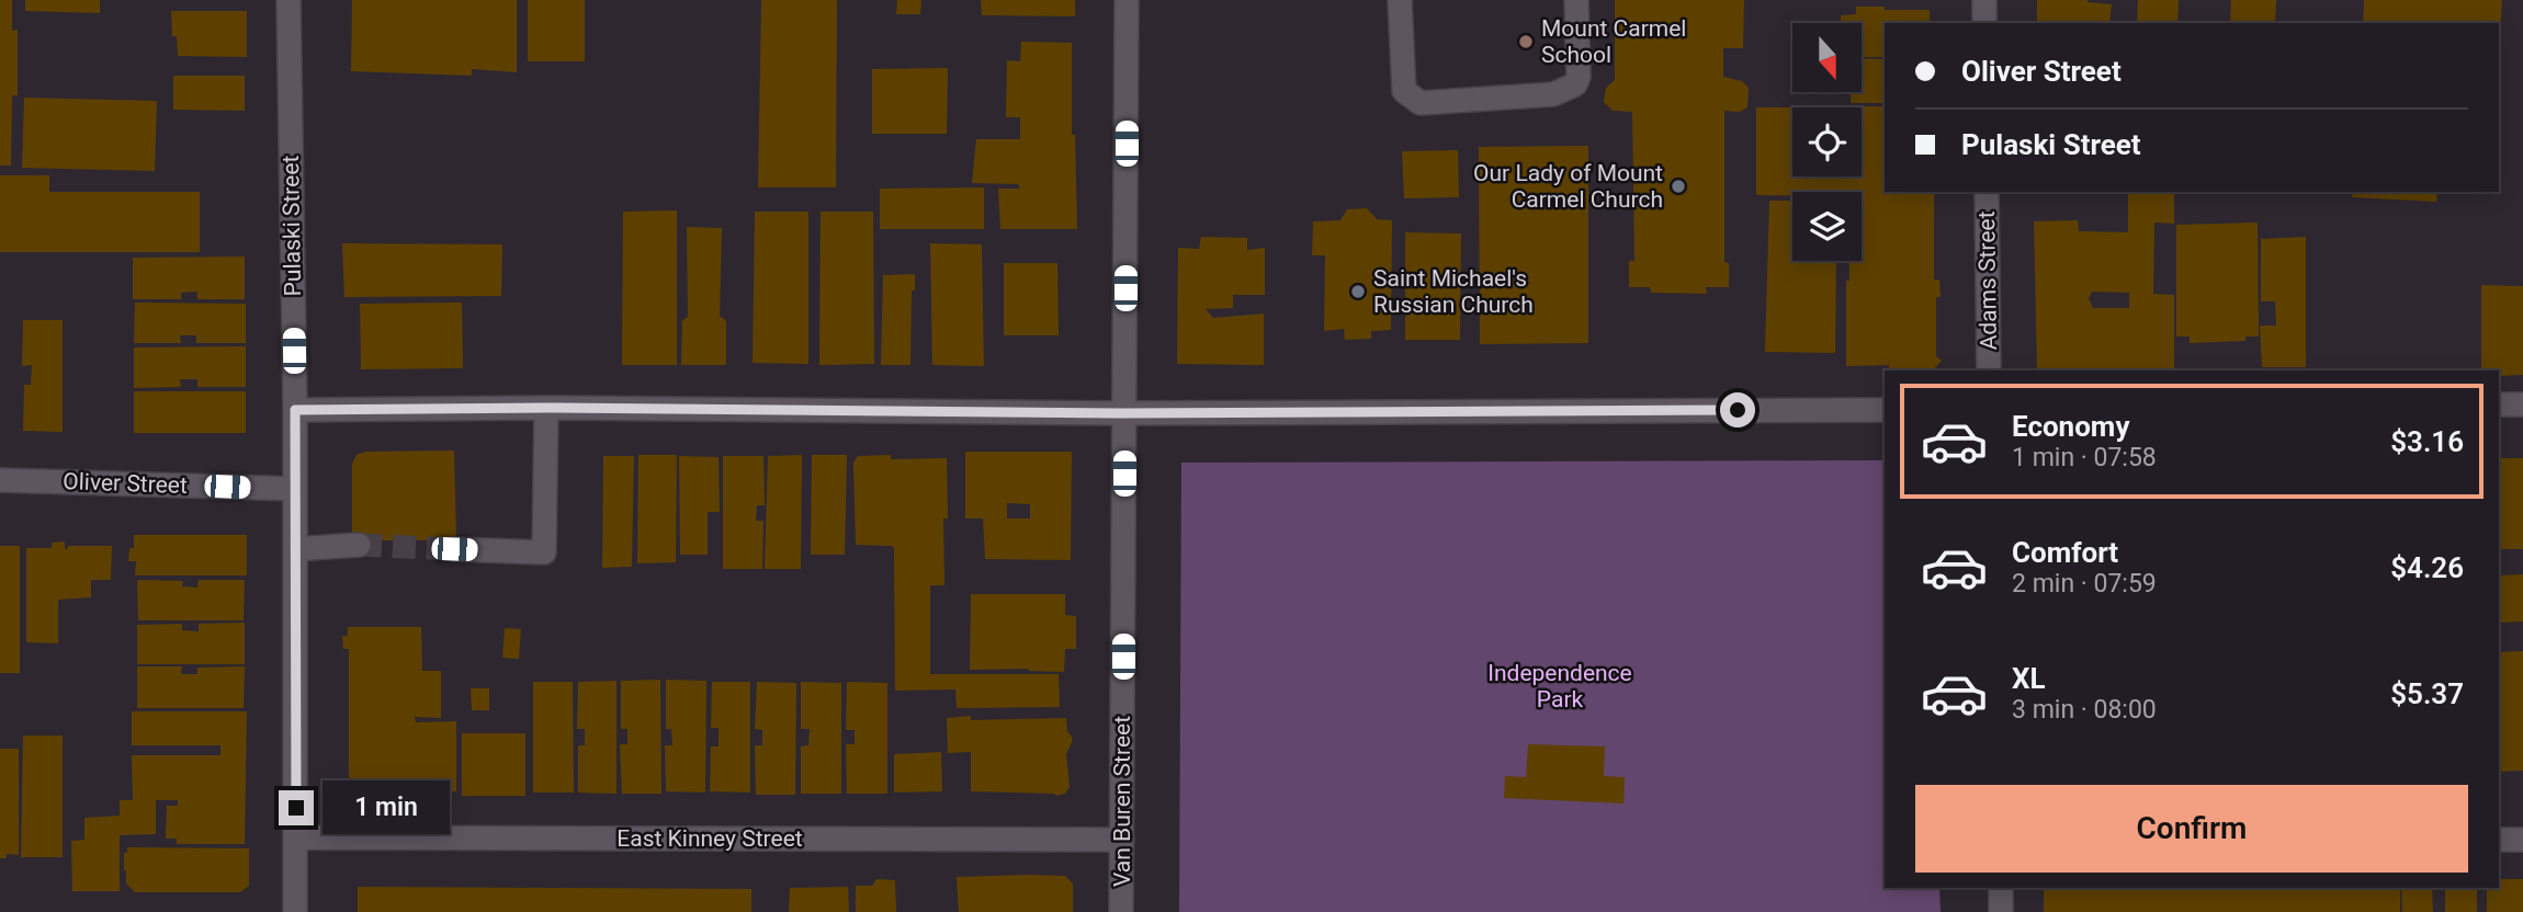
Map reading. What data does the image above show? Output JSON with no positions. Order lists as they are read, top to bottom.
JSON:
{
  "streets": {
    "street": [
      "Pulaski Street",
      "Adams Street",
      "Oliver Street",
      "Van Buren Street",
      "East Kinney Street"
    ]
  },
  "crossings": [
    ["Pulaski Street", "Oliver Street"],
    ["Pulaski Street", "East Kinney Street"],
    ["Van Buren Street", "East Kinney Street"]
  ],
  "parks": ["Independence Park"],
  "places": ["Mount Carmel School", "Our Lady of Mount Carmel Church", "Saint Michael's Russian Church"],
  "north": "bottom",
  "page": {
    "banner": ["Oliver Street", "Pulaski Street"],
    "list": [
      {
        "name": "Economy",
        "note": "1 min · 07:58",
        "value": "$3.16"
      },
      {
        "name": "Comfort",
        "note": "2 min · 07:59",
        "value": "$4.26"
      },
      {
        "name": "XL",
        "note": "3 min · 08:00",
        "value": "$5.37"
      }
    ],
    "buttons": "Confirm",
    "bubble": "1 min"
  }
}
